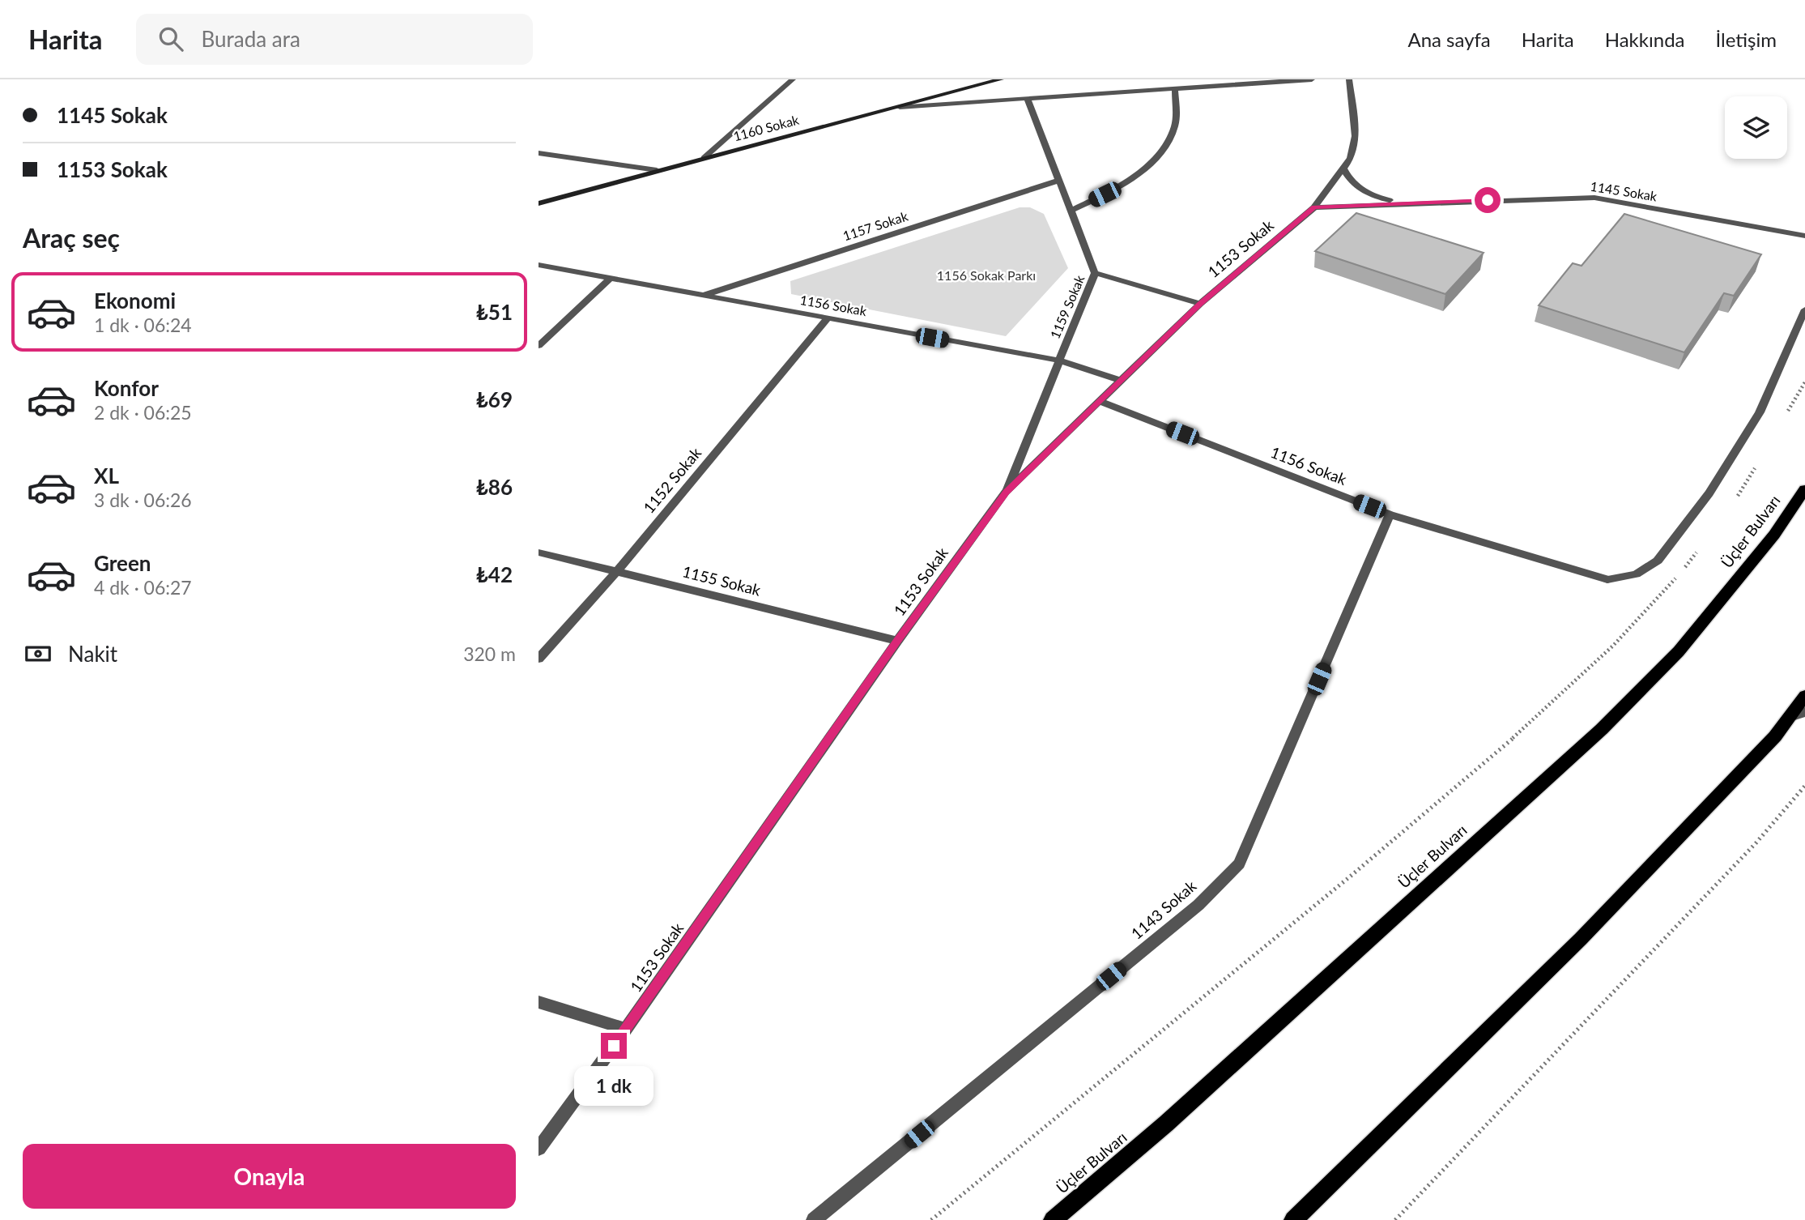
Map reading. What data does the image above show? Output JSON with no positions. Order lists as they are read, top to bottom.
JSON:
{
  "streets": {
    "main road": ["Üçler Bulvarı"],
    "street": [
      "1160 Sokak",
      "1145 Sokak",
      "1157 Sokak",
      "1153 Sokak",
      "1156 Sokak",
      "1159 Sokak",
      "1152 Sokak",
      "1155 Sokak",
      "1143 Sokak"
    ]
  },
  "crossings": [
    ["1145 Sokak", "1153 Sokak"],
    ["1157 Sokak", "1156 Sokak"],
    ["1157 Sokak", "1159 Sokak"],
    ["1153 Sokak", "1156 Sokak"],
    ["1153 Sokak", "1159 Sokak"],
    ["1153 Sokak", "1155 Sokak"],
    ["1156 Sokak", "1159 Sokak"],
    ["1156 Sokak", "1152 Sokak"],
    ["1156 Sokak", "1143 Sokak"],
    ["1152 Sokak", "1155 Sokak"]
  ],
  "parks": ["1156 Sokak Parkı"],
  "page": {
    "header": "Harita",
    "search": "Burada ara",
    "nav": [
      "Ana sayfa",
      "Harita",
      "Hakkında",
      "İletişim"
    ],
    "banner": ["1145 Sokak", "1153 Sokak"],
    "heading": "Araç seç",
    "list": [
      {
        "name": "Ekonomi",
        "note": "1 dk · 06:24",
        "value": "₺51"
      },
      {
        "name": "Konfor",
        "note": "2 dk · 06:25",
        "value": "₺69"
      },
      {
        "name": "XL",
        "note": "3 dk · 06:26",
        "value": "₺86"
      },
      {
        "name": "Green",
        "note": "4 dk · 06:27",
        "value": "₺42"
      }
    ],
    "pay": ["Nakit", "320 m"],
    "bubble": "1 dk",
    "buttons": "Onayla"
  }
}
